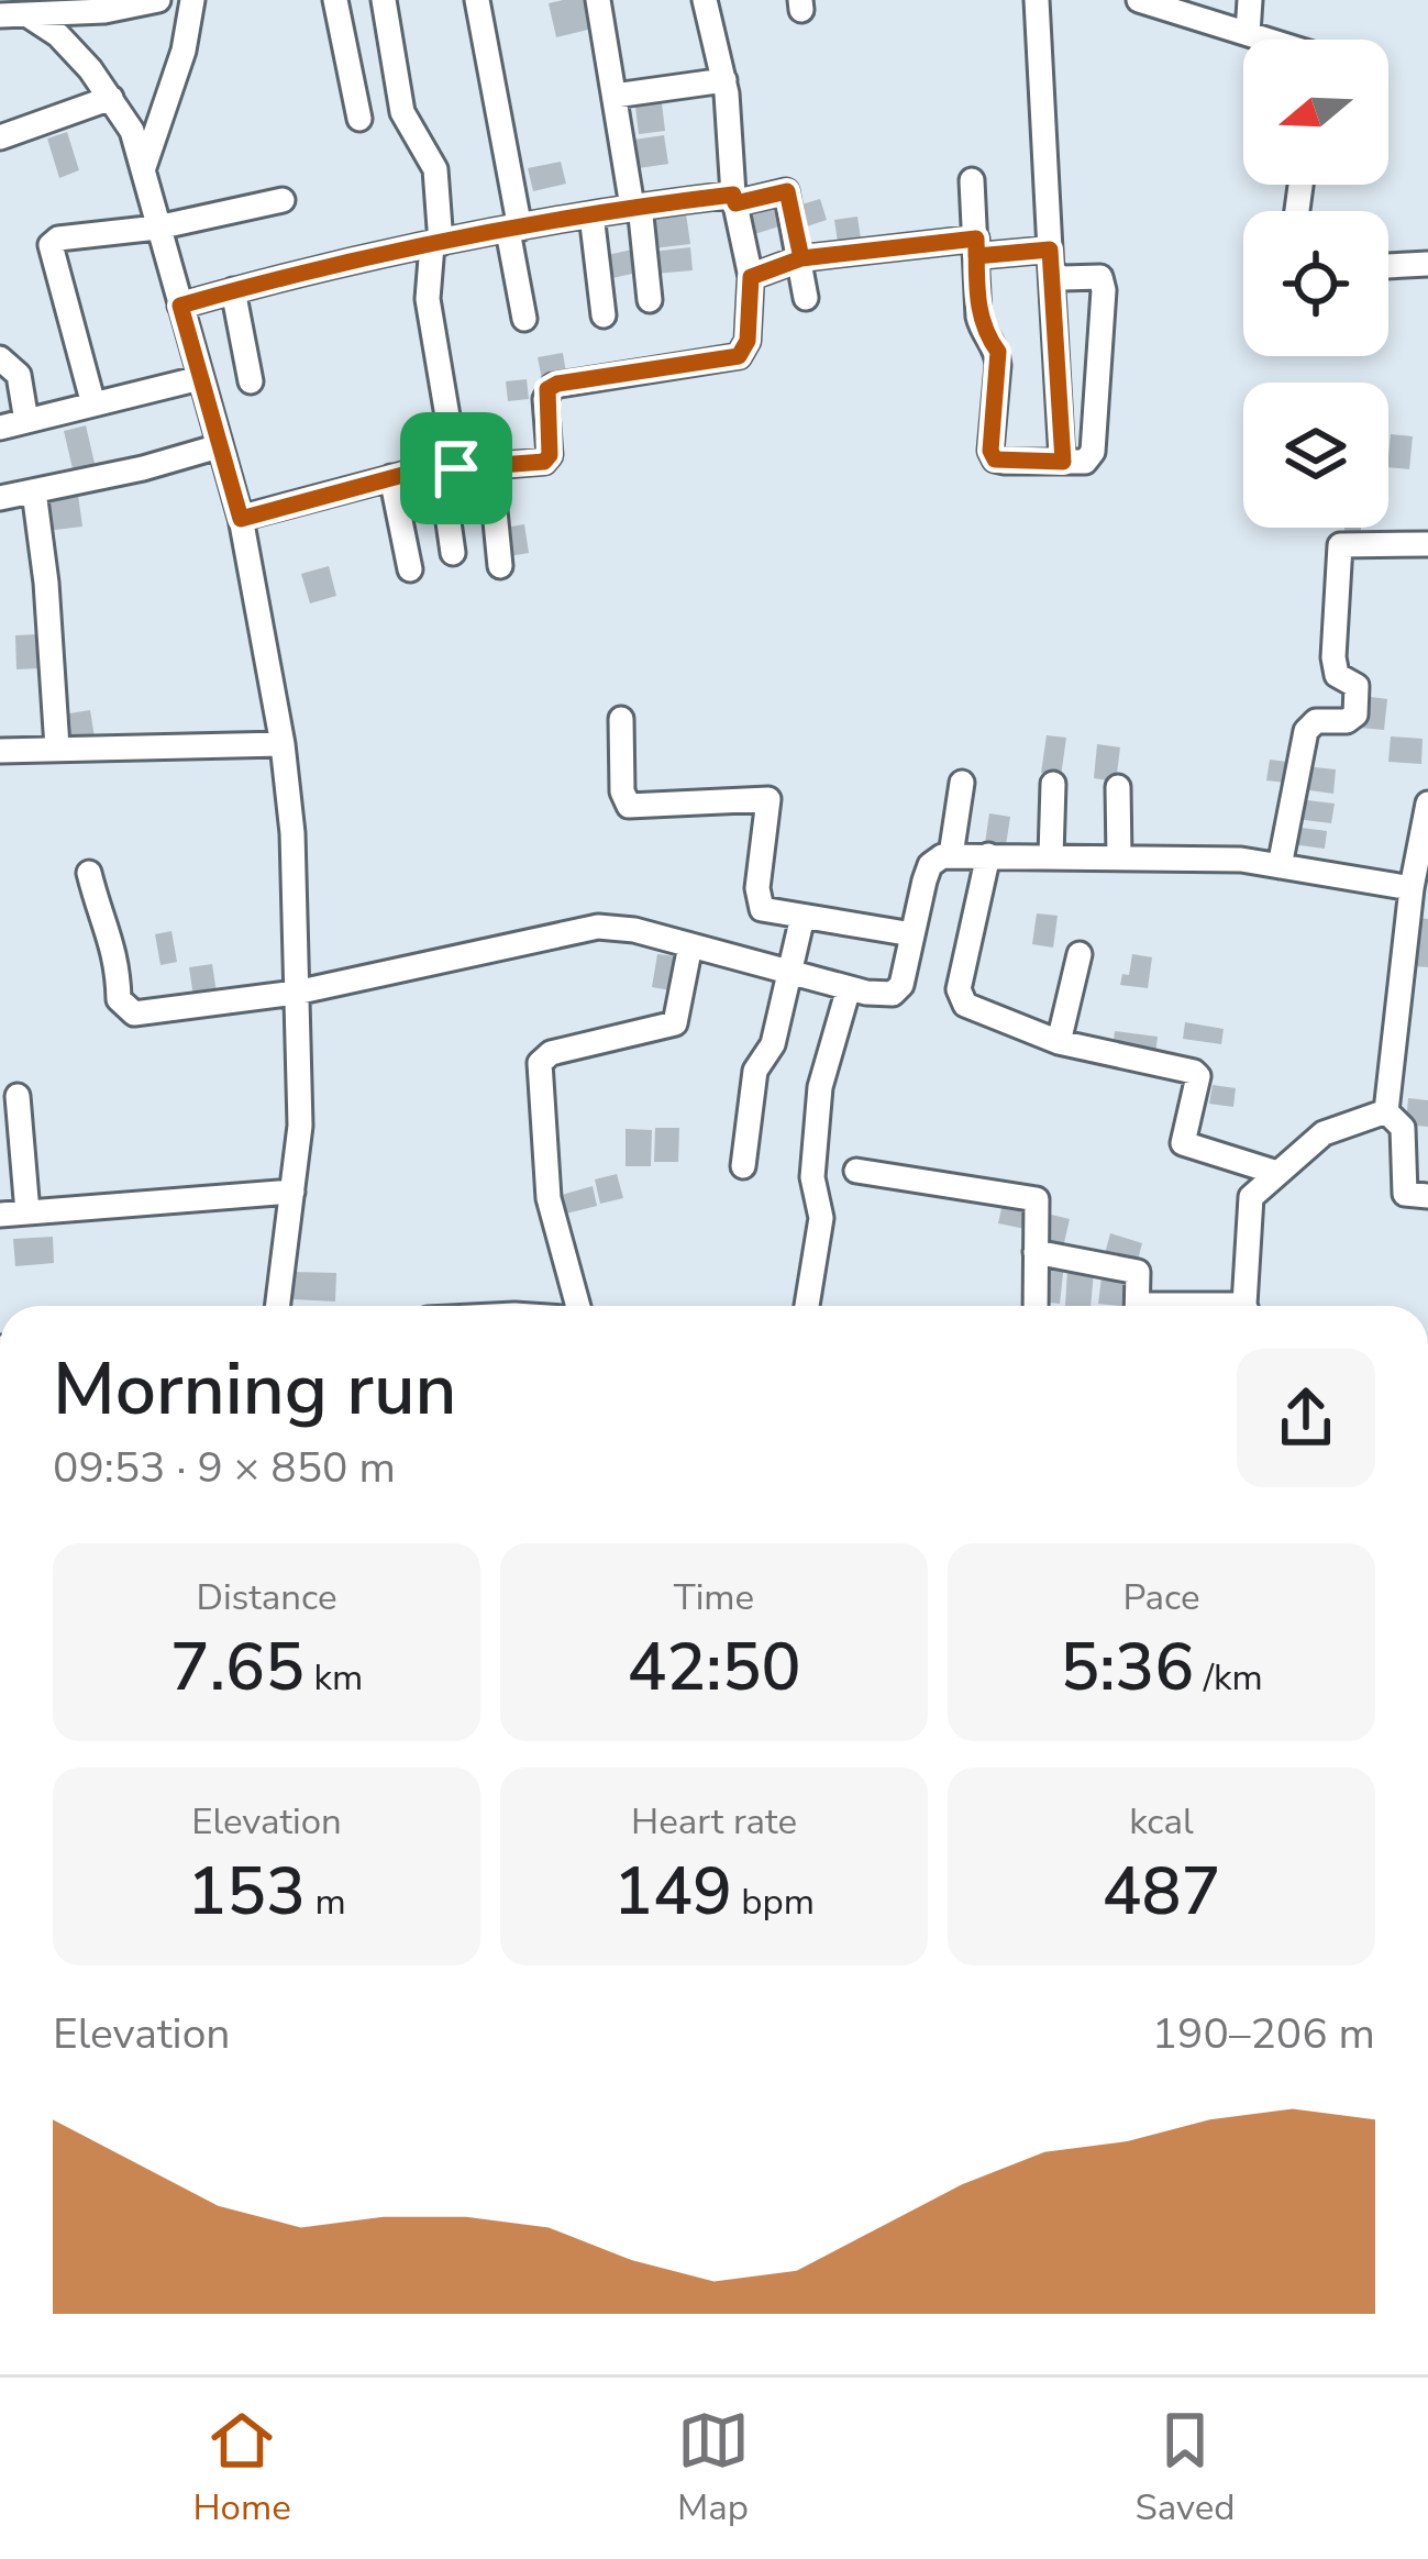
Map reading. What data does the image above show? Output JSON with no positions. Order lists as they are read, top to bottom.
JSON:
{
  "north": "left",
  "page": {
    "heading": ["Morning run", "09:53 · 9 × 850 m"],
    "stats": [
      ["Distance", "7.65 km"],
      ["Time", "42:50"],
      ["Pace", "5:36 /km"],
      ["Elevation", "153 m"],
      ["Heart rate", "149 bpm"],
      ["kcal", "487"]
    ],
    "chart": ["Elevation", "190–206 m"],
    "tabs": ["Home", "Map", "Saved"]
  }
}
